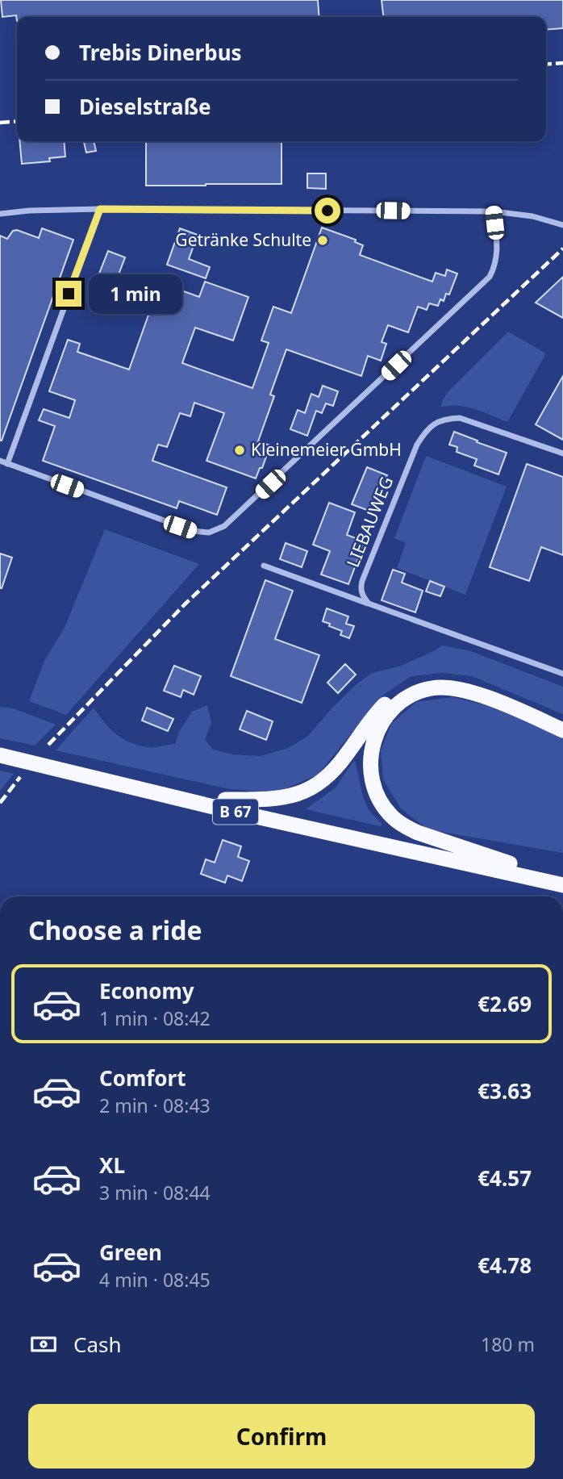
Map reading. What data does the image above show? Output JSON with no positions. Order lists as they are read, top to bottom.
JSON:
{
  "streets": {
    "highway": ["B 67"],
    "street": ["LIEBAUWEG"]
  },
  "places": ["Getränke Schulte", "Kleinemeier GmbH"],
  "page": {
    "banner": ["Trebis Dinerbus", "Dieselstraße"],
    "bubble": "1 min",
    "heading": "Choose a ride",
    "list": [
      {
        "name": "Economy",
        "note": "1 min · 08:42",
        "value": "€2.69"
      },
      {
        "name": "Comfort",
        "note": "2 min · 08:43",
        "value": "€3.63"
      },
      {
        "name": "XL",
        "note": "3 min · 08:44",
        "value": "€4.57"
      },
      {
        "name": "Green",
        "note": "4 min · 08:45",
        "value": "€4.78"
      }
    ],
    "pay": ["Cash", "180 m"],
    "buttons": "Confirm"
  }
}
